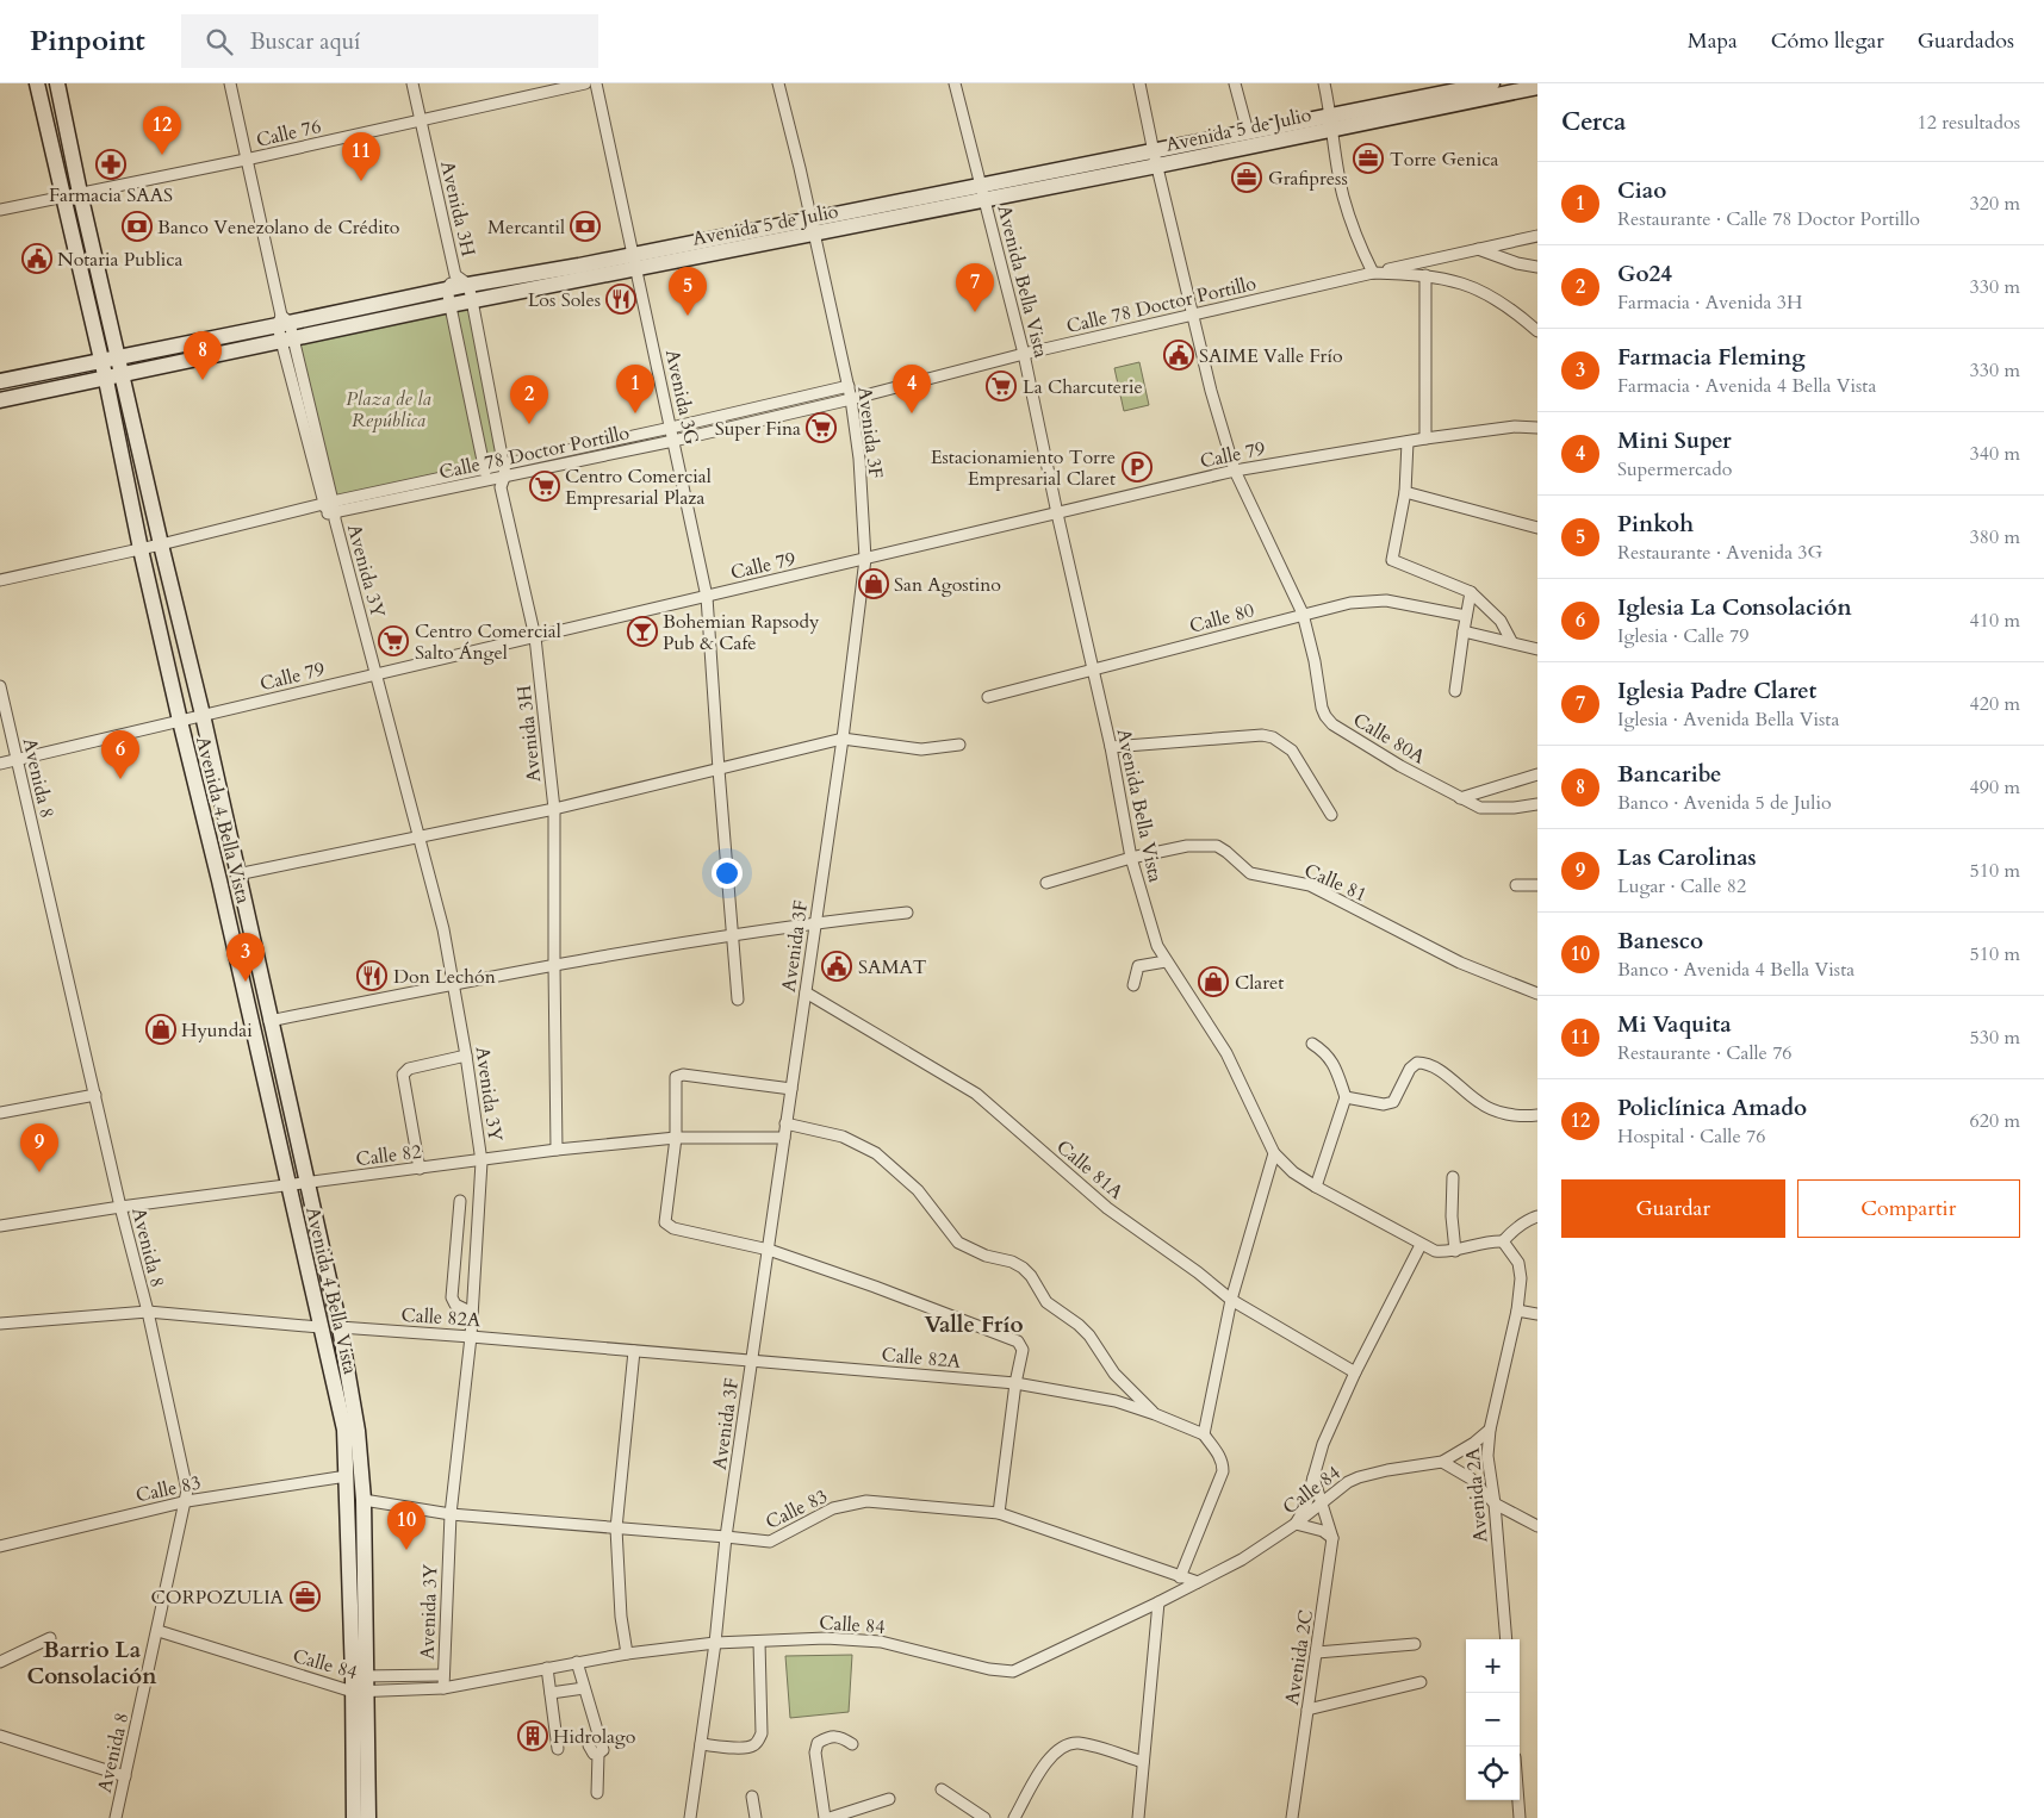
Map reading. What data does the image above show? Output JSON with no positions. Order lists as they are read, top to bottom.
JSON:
{
  "streets": {
    "street": [
      "Avenida 5 de Julio",
      "Calle 76",
      "Avenida 3H",
      "Avenida Bella Vista",
      "Calle 78 Doctor Portillo",
      "Avenida 3G",
      "Avenida 3F",
      "Calle 79",
      "Avenida 3Y",
      "Calle 80",
      "Calle 80A",
      "Avenida 8",
      "Avenida 4 Bella Vista",
      "Calle 81",
      "Calle 82",
      "Calle 81A",
      "Calle 82A",
      "Calle 83",
      "Calle 84",
      "Avenida 2A",
      "Avenida 2C"
    ]
  },
  "crossings": [
    ["Avenida 5 de Julio", "Avenida 3H"],
    ["Avenida 5 de Julio", "Avenida Bella Vista"],
    ["Avenida 5 de Julio", "Avenida 3G"],
    ["Avenida 5 de Julio", "Avenida 3F"],
    ["Avenida 5 de Julio", "Avenida 3Y"],
    ["Avenida 5 de Julio", "Calle 80A"],
    ["Avenida 5 de Julio", "Avenida 4 Bella Vista"],
    ["Calle 76", "Avenida 3H"],
    ["Calle 76", "Avenida 3Y"],
    ["Calle 76", "Avenida 4 Bella Vista"],
    ["Avenida 3H", "Calle 78 Doctor Portillo"],
    ["Avenida 3H", "Calle 79"],
    ["Avenida 3H", "Calle 82"],
    ["Avenida Bella Vista", "Calle 78 Doctor Portillo"],
    ["Avenida Bella Vista", "Calle 79"],
    ["Avenida Bella Vista", "Calle 80"],
    ["Avenida Bella Vista", "Calle 81"],
    ["Avenida Bella Vista", "Avenida 2A"],
    ["Calle 78 Doctor Portillo", "Avenida 3G"],
    ["Calle 78 Doctor Portillo", "Avenida 3F"],
    ["Calle 78 Doctor Portillo", "Avenida 3Y"],
    ["Calle 78 Doctor Portillo", "Calle 80A"],
    ["Calle 78 Doctor Portillo", "Avenida 4 Bella Vista"],
    ["Avenida 3G", "Calle 79"],
    ["Avenida 3F", "Calle 79"],
    ["Avenida 3F", "Calle 82"],
    ["Avenida 3F", "Calle 81A"],
    ["Avenida 3F", "Calle 82A"],
    ["Avenida 3F", "Calle 83"],
    ["Avenida 3F", "Calle 84"],
    ["Calle 79", "Avenida 3Y"],
    ["Calle 79", "Calle 80A"],
    ["Calle 79", "Avenida 8"],
    ["Calle 79", "Avenida 4 Bella Vista"],
    ["Avenida 3Y", "Calle 82"],
    ["Avenida 3Y", "Calle 82A"],
    ["Avenida 3Y", "Calle 83"],
    ["Avenida 3Y", "Calle 84"],
    ["Calle 80", "Calle 80A"],
    ["Avenida 8", "Calle 82"],
    ["Avenida 8", "Calle 83"],
    ["Avenida 8", "Calle 84"],
    ["Avenida 4 Bella Vista", "Calle 82"],
    ["Avenida 4 Bella Vista", "Calle 82A"],
    ["Avenida 4 Bella Vista", "Calle 83"],
    ["Avenida 4 Bella Vista", "Calle 84"],
    ["Calle 83", "Calle 84"],
    ["Calle 84", "Avenida 2A"],
    ["Calle 84", "Avenida 2C"]
  ],
  "districts": ["Valle Frío", "Barrio La Consolación"],
  "parks": ["Plaza de la República"],
  "places": {
    "office": ["Torre Genica", "Grafipress", "CORPOZULIA"],
    "pharmacy": ["Farmacia SAAS"],
    "bank": ["Banco Venezolano de Crédito", "Mercantil"],
    "public building": ["Notaria Publica", "SAIME Valle Frío", "SAMAT"],
    "restaurant": ["Los Soles", "Don Lechón"],
    "supermarket": [
      "La Charcuterie",
      "Super Fina",
      "Centro Comercial Empresarial Plaza",
      "Centro Comercial Salto Ángel"
    ],
    "parking": ["Estacionamiento Torre Empresarial Claret"],
    "shop": ["San Agostino", "Claret", "Hyundai"],
    "bar": ["Bohemian Rapsody Pub & Cafe"],
    "building": ["Hidrolago"]
  },
  "page": {
    "header": "Pinpoint",
    "search": "Buscar aquí",
    "nav": ["Mapa", "Cómo llegar", "Guardados"],
    "heading": ["Cerca", "12 resultados"],
    "pins": [
      "12",
      "11",
      "7",
      "5",
      "8",
      "1",
      "4",
      "2",
      "6",
      "3",
      "9",
      "10"
    ],
    "list": [
      {
        "mark": "1",
        "name": "Ciao",
        "note": "Restaurante · Calle 78 Doctor Portillo",
        "value": "320 m"
      },
      {
        "mark": "2",
        "name": "Go24",
        "note": "Farmacia · Avenida 3H",
        "value": "330 m"
      },
      {
        "mark": "3",
        "name": "Farmacia Fleming",
        "note": "Farmacia · Avenida 4 Bella Vista",
        "value": "330 m"
      },
      {
        "mark": "4",
        "name": "Mini Super",
        "note": "Supermercado",
        "value": "340 m"
      },
      {
        "mark": "5",
        "name": "Pinkoh",
        "note": "Restaurante · Avenida 3G",
        "value": "380 m"
      },
      {
        "mark": "6",
        "name": "Iglesia La Consolación",
        "note": "Iglesia · Calle 79",
        "value": "410 m"
      },
      {
        "mark": "7",
        "name": "Iglesia Padre Claret",
        "note": "Iglesia · Avenida Bella Vista",
        "value": "420 m"
      },
      {
        "mark": "8",
        "name": "Bancaribe",
        "note": "Banco · Avenida 5 de Julio",
        "value": "490 m"
      },
      {
        "mark": "9",
        "name": "Las Carolinas",
        "note": "Lugar · Calle 82",
        "value": "510 m"
      },
      {
        "mark": "10",
        "name": "Banesco",
        "note": "Banco · Avenida 4 Bella Vista",
        "value": "510 m"
      },
      {
        "mark": "11",
        "name": "Mi Vaquita",
        "note": "Restaurante · Calle 76",
        "value": "530 m"
      },
      {
        "mark": "12",
        "name": "Policlínica Amado",
        "note": "Hospital · Calle 76",
        "value": "620 m"
      }
    ],
    "buttons": ["Guardar", "Compartir"],
    "map_buttons": ["+", "−"]
  }
}
